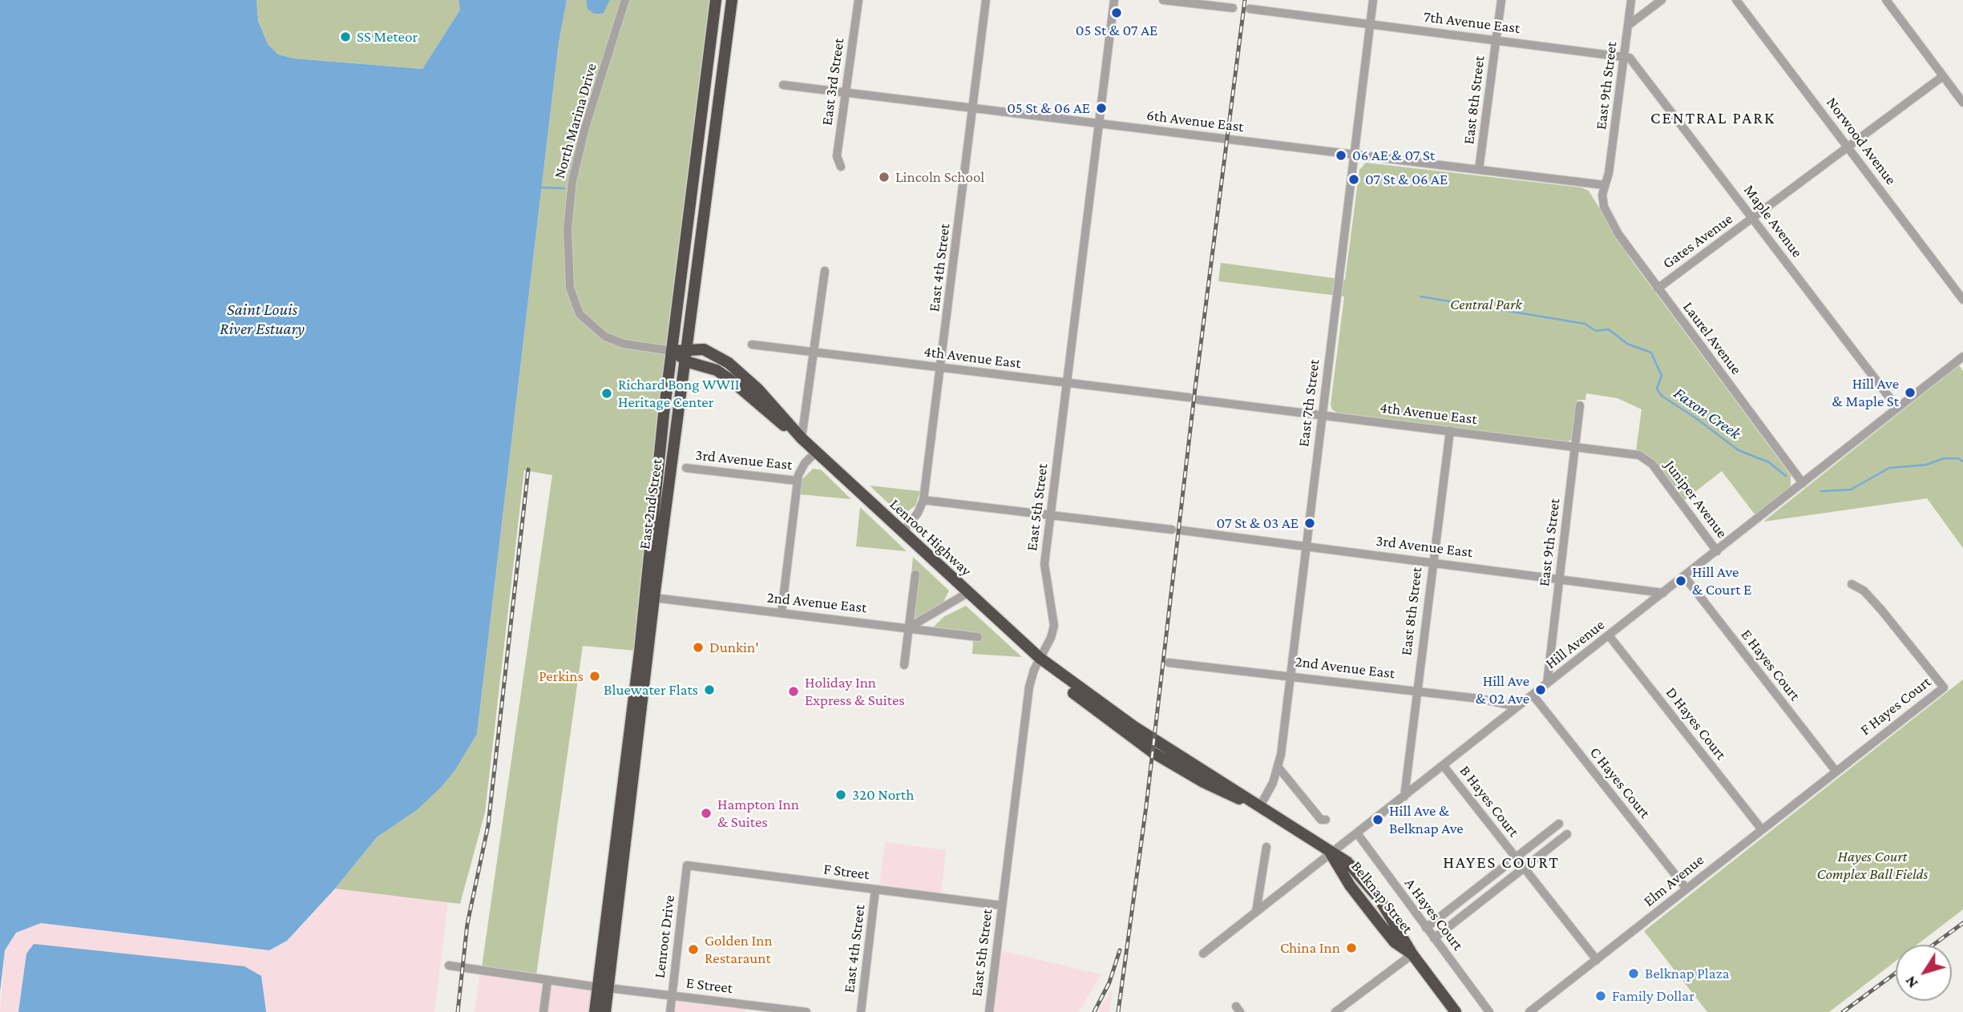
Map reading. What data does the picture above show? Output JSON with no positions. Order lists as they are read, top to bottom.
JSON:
{
  "streets": {
    "highway": ["East 2nd Street", "Lenroot Highway", "Belknap Street"],
    "street": [
      "7th Avenue East",
      "East 3rd Street",
      "East 9th Street",
      "East 8th Street",
      "North Marina Drive",
      "6th Avenue East",
      "Norwood Avenue",
      "Maple Avenue",
      "Gates Avenue",
      "East 4th Street",
      "Laurel Avenue",
      "4th Avenue East",
      "East 7th Street",
      "3rd Avenue East",
      "Juniper Avenue",
      "East 5th Street",
      "2nd Avenue East",
      "Hill Avenue",
      "E Hayes Court",
      "F Hayes Court",
      "D Hayes Court",
      "C Hayes Court",
      "B Hayes Court",
      "F Street",
      "Elm Avenue",
      "A Hayes Court",
      "Lenroot Drive",
      "E Street"
    ]
  },
  "crossings": [
    ["7th Avenue East", "East 9th Street"],
    ["7th Avenue East", "East 8th Street"],
    ["7th Avenue East", "Maple Avenue"],
    ["7th Avenue East", "East 7th Street"],
    ["East 3rd Street", "6th Avenue East"],
    ["East 9th Street", "6th Avenue East"],
    ["East 9th Street", "Maple Avenue"],
    ["East 9th Street", "Laurel Avenue"],
    ["East 9th Street", "4th Avenue East"],
    ["East 9th Street", "3rd Avenue East"],
    ["East 9th Street", "Hill Avenue"],
    ["East 8th Street", "6th Avenue East"],
    ["East 8th Street", "4th Avenue East"],
    ["East 8th Street", "3rd Avenue East"],
    ["East 8th Street", "2nd Avenue East"],
    ["East 8th Street", "Hill Avenue"],
    ["North Marina Drive", "East 2nd Street"],
    ["North Marina Drive", "Lenroot Highway"],
    ["6th Avenue East", "East 4th Street"],
    ["6th Avenue East", "East 7th Street"],
    ["6th Avenue East", "East 5th Street"],
    ["Norwood Avenue", "Gates Avenue"],
    ["Maple Avenue", "Gates Avenue"],
    ["Maple Avenue", "Hill Avenue"],
    ["Gates Avenue", "Laurel Avenue"],
    ["East 4th Street", "4th Avenue East"],
    ["East 4th Street", "Lenroot Highway"],
    ["East 4th Street", "F Street"],
    ["Laurel Avenue", "Hill Avenue"],
    ["4th Avenue East", "East 7th Street"],
    ["4th Avenue East", "Juniper Avenue"],
    ["4th Avenue East", "East 5th Street"],
    ["East 7th Street", "3rd Avenue East"],
    ["East 7th Street", "Lenroot Highway"],
    ["East 7th Street", "2nd Avenue East"],
    ["3rd Avenue East", "Lenroot Highway"],
    ["3rd Avenue East", "Hill Avenue"],
    ["Juniper Avenue", "Hill Avenue"],
    ["East 2nd Street", "Lenroot Highway"],
    ["East 2nd Street", "2nd Avenue East"],
    ["East 2nd Street", "E Street"],
    ["East 5th Street", "Lenroot Highway"],
    ["East 5th Street", "F Street"],
    ["Lenroot Highway", "Hill Avenue"],
    ["Lenroot Highway", "Belknap Street"],
    ["2nd Avenue East", "Hill Avenue"],
    ["Hill Avenue", "E Hayes Court"],
    ["Hill Avenue", "D Hayes Court"],
    ["Hill Avenue", "C Hayes Court"],
    ["Hill Avenue", "B Hayes Court"],
    ["Hill Avenue", "Belknap Street"],
    ["Hill Avenue", "A Hayes Court"],
    ["E Hayes Court", "F Hayes Court"],
    ["E Hayes Court", "Elm Avenue"],
    ["F Hayes Court", "Elm Avenue"],
    ["D Hayes Court", "Elm Avenue"],
    ["C Hayes Court", "Elm Avenue"],
    ["B Hayes Court", "Elm Avenue"],
    ["F Street", "Lenroot Drive"],
    ["Lenroot Drive", "E Street"]
  ],
  "districts": ["CENTRAL PARK", "HAYES COURT"],
  "water": ["Saint Louis River Estuary", "Faxon Creek"],
  "parks": ["Central Park", "Hayes Court Complex Ball Fields"],
  "places": [
    "05 St & 07 AE",
    "SS Meteor",
    "05 St & 06 AE",
    "06 AE & 07 St",
    "Lincoln School",
    "07 St & 06 AE",
    "Hill Ave & Maple St",
    "Richard Bong WWII Heritage Center",
    "07 St & 03 AE",
    "Hill Ave & Court E",
    "Dunkin'",
    "Perkins",
    "Bluewater Flats",
    "Hill Ave & 02 Ave",
    "Holiday Inn Express & Suites",
    "320 North",
    "Hampton Inn & Suites",
    "Hill Ave & Belknap Ave",
    "China Inn",
    "Golden Inn Restaraunt",
    "Belknap Plaza",
    "Family Dollar"
  ],
  "north": "bottom left"
}
